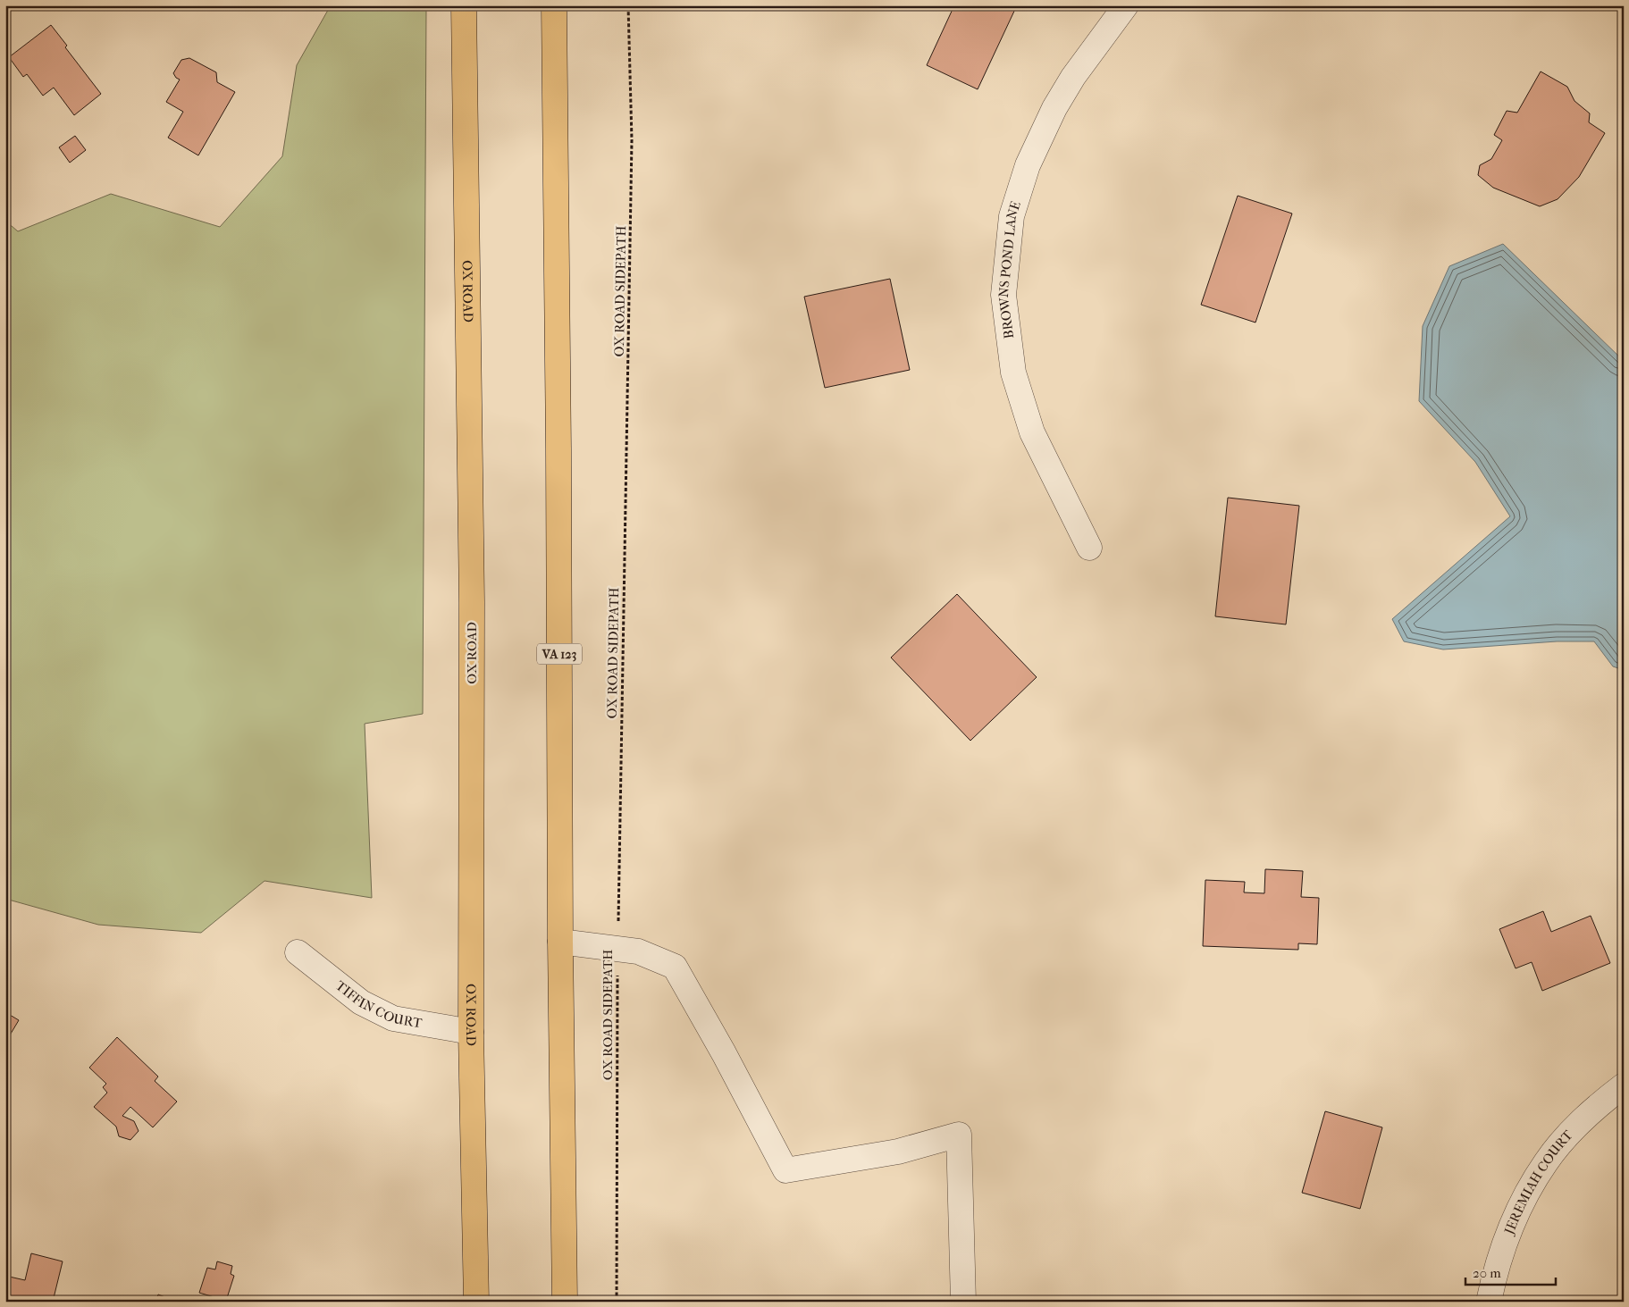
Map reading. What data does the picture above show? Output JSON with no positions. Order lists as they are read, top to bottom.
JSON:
{
  "streets": {
    "highway": ["OX ROAD", "VA 123"],
    "street": ["BROWNS POND LANE", "TIFFIN COURT", "JEREMIAH COURT"],
    "path": ["OX ROAD SIDEPATH"]
  },
  "crossings": [
    ["OX ROAD", "TIFFIN COURT"]
  ],
  "scale_bar": "20 m"
}
